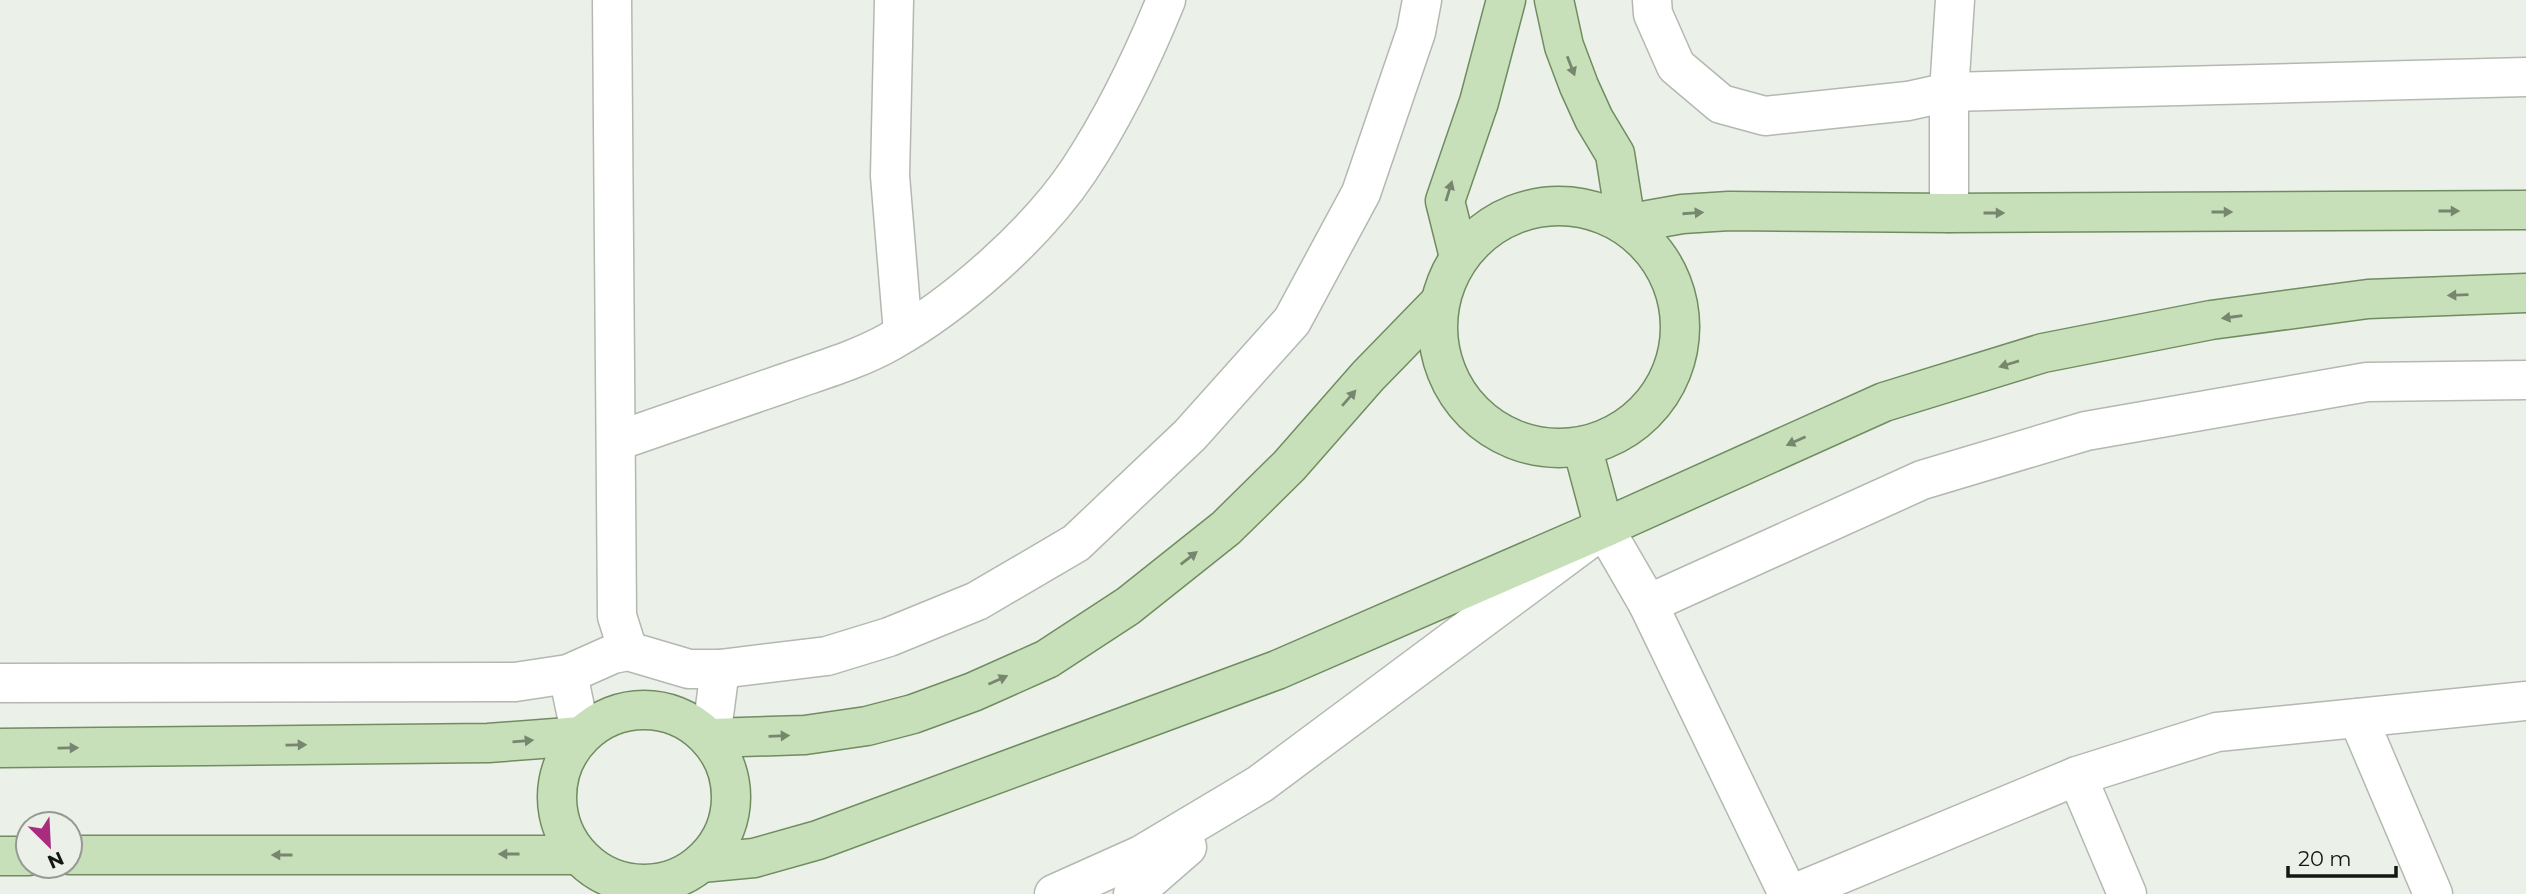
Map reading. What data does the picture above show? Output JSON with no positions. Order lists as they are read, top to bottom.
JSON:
{
  "scale_bar": "20 m",
  "north": "bottom right"
}
